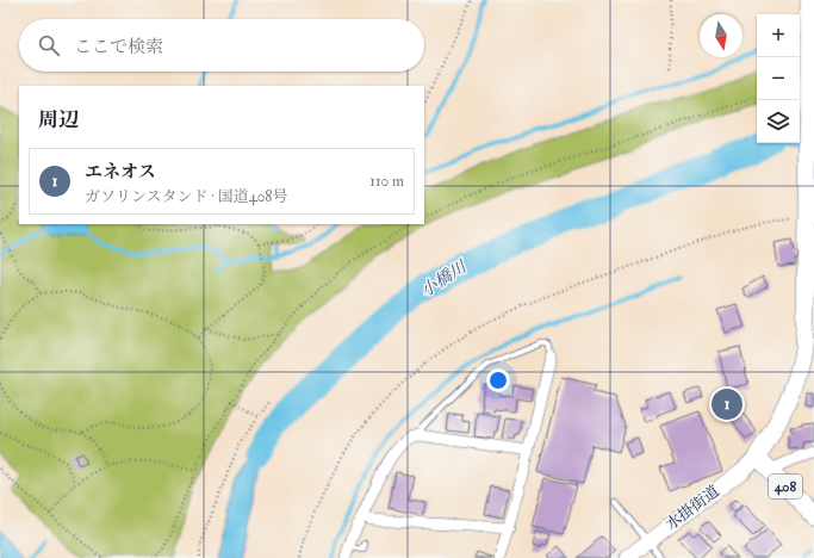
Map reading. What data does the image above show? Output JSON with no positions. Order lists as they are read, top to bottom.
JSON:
{
  "streets": {
    "highway": ["408"],
    "main road": ["水掛街道"]
  },
  "crossings": [
    ["408", "水掛街道"]
  ],
  "water": ["小橋川"],
  "north": "bottom",
  "page": {
    "map_buttons": ["+", "−"],
    "search": "ここで検索",
    "heading": "周辺",
    "list": [
      {
        "mark": "1",
        "name": "エネオス",
        "note": "ガソリンスタンド · 国道408号",
        "value": "110 m"
      }
    ],
    "pins": "1"
  }
}
